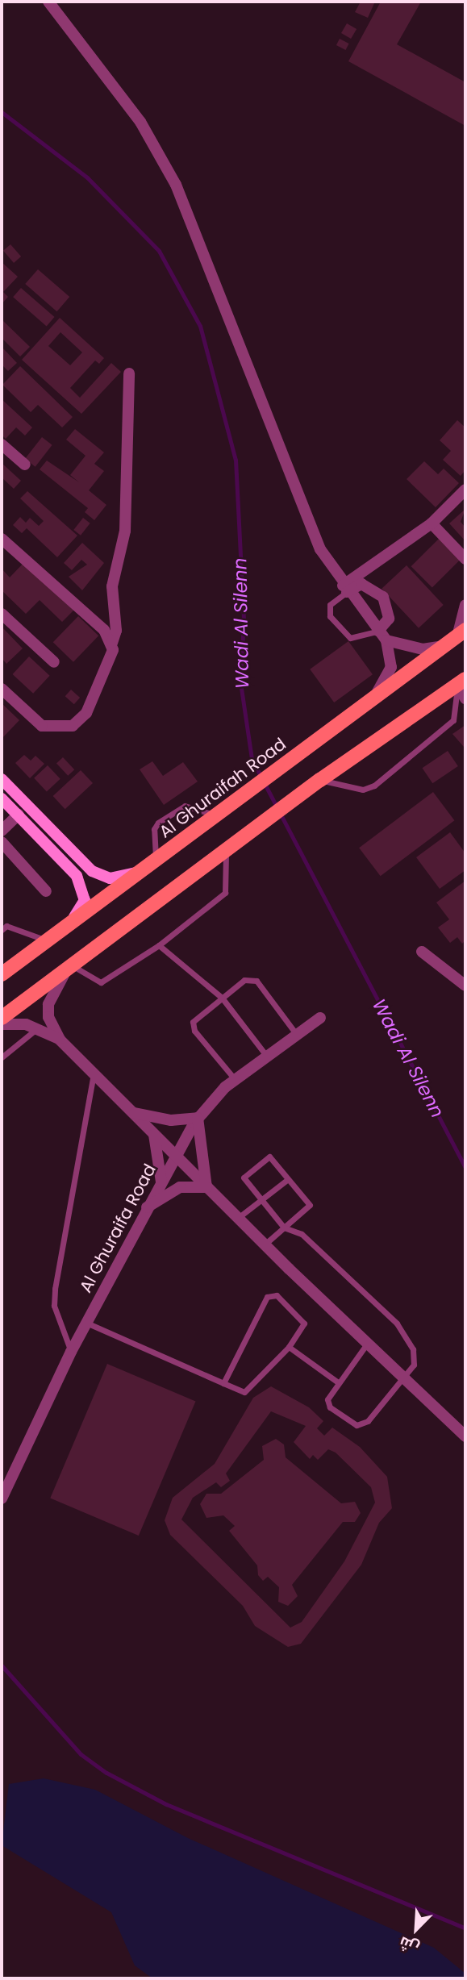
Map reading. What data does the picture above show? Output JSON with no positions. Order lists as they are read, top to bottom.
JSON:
{
  "streets": {
    "main road": ["Al Ghuraifah Road"],
    "street": ["Al Ghuraifa Road"]
  },
  "water": ["Wadi Al Silenn"],
  "north": "bottom left"
}
